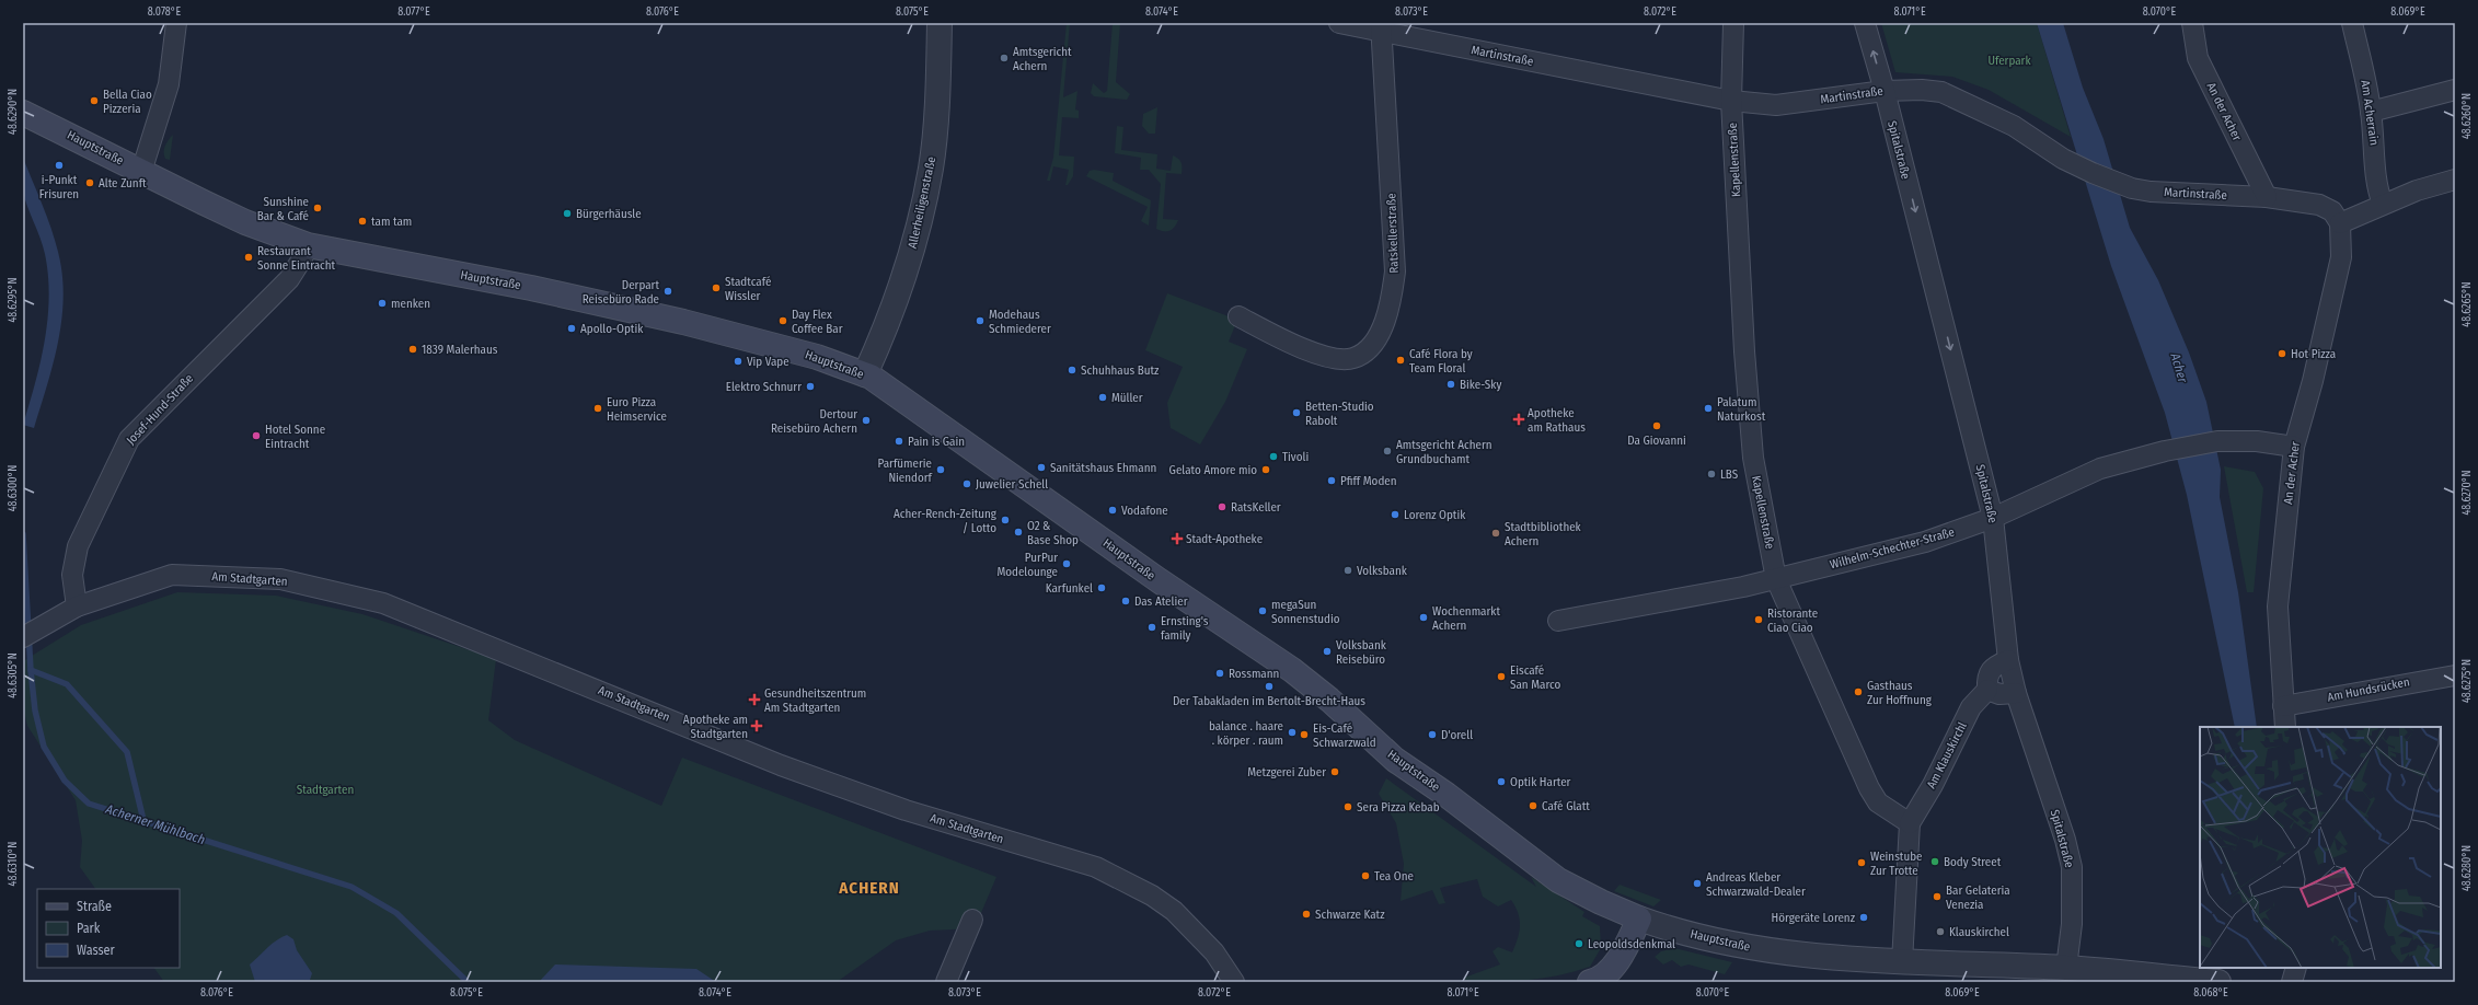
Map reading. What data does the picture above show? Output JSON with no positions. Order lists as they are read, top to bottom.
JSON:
{
  "streets": {
    "main road": ["Hauptstraße"],
    "street": [
      "Martinstraße",
      "An der Acher",
      "Am Acherrain",
      "Spitalstraße",
      "Kapellenstraße",
      "Allerheiligenstraße",
      "Ratskellerstraße",
      "Josef-Hund-Straße",
      "Wilhelm-Schechter-Straße",
      "Am Stadtgarten",
      "Am Hundsrücken",
      "Am Klauskirchl"
    ]
  },
  "crossings": [
    ["Martinstraße", "An der Acher"],
    ["Martinstraße", "Spitalstraße"],
    ["Martinstraße", "Kapellenstraße"],
    ["Martinstraße", "Ratskellerstraße"],
    ["An der Acher", "Wilhelm-Schechter-Straße"],
    ["An der Acher", "Am Hundsrücken"],
    ["Hauptstraße", "Spitalstraße"],
    ["Hauptstraße", "Allerheiligenstraße"],
    ["Hauptstraße", "Josef-Hund-Straße"],
    ["Spitalstraße", "Wilhelm-Schechter-Straße"],
    ["Kapellenstraße", "Wilhelm-Schechter-Straße"],
    ["Kapellenstraße", "Am Klauskirchl"],
    ["Josef-Hund-Straße", "Am Stadtgarten"]
  ],
  "districts": ["ACHERN"],
  "water": ["Acher", "Acherner Mühlbach"],
  "parks": ["Uferpark", "Stadtgarten"],
  "places": {
    "other": [
      "Amtsgericht Achern",
      "Bella Ciao Pizzeria",
      "i-Punkt Frisuren",
      "Alte Zunft",
      "Sunshine Bar & Café",
      "Bürgerhäusle",
      "tam tam",
      "Restaurant Sonne Eintracht",
      "Stadtcafé Wissler",
      "Derpart Reisebüro Rade",
      "menken",
      "Day Flex Coffee Bar",
      "Modehaus Schmiederer",
      "Apollo-Optik",
      "1839 Malerhaus",
      "Hot Pizza",
      "Café Flora by Team Floral",
      "Vip Vape",
      "Schuhhaus Butz",
      "Bike-Sky",
      "Elektro Schnurr",
      "Müller",
      "Euro Pizza Heimservice",
      "Palatum Naturkost",
      "Betten-Studio Rabolt",
      "Dertour Reisebüro Achern",
      "Da Giovanni",
      "Hotel Sonne Eintracht",
      "Pain is Gain",
      "Amtsgericht Achern Grundbuchamt",
      "Tivoli",
      "Sanitätshaus Ehmann",
      "Parfümerie Niendorf",
      "Gelato Amore mio",
      "LBS",
      "Pfiff Moden",
      "Juwelier Schell",
      "RatsKeller",
      "Vodafone",
      "Lorenz Optik",
      "Acher-Rench-Zeitung / Lotto",
      "O2 & Base Shop",
      "Stadtbibliothek Achern",
      "PurPur Modelounge",
      "Volksbank",
      "Karfunkel",
      "Das Atelier",
      "megaSun Sonnenstudio",
      "Wochenmarkt Achern",
      "Ristorante Ciao Ciao",
      "Ernsting's family",
      "Volksbank Reisebüro",
      "Rossmann",
      "Eiscafé San Marco",
      "Der Tabakladen im Bertolt-Brecht-Haus",
      "Gasthaus Zur Hoffnung",
      "balance . haare . körper . raum",
      "Eis-Café Schwarzwald",
      "D'orell",
      "Metzgerei Zuber",
      "Optik Harter",
      "Café Glatt",
      "Sera Pizza Kebab",
      "Body Street",
      "Weinstube Zur Trotte",
      "Tea One",
      "Andreas Kleber Schwarzwald-Dealer",
      "Bar Gelateria Venezia",
      "Schwarze Katz",
      "Hörgeräte Lorenz",
      "Klauskirchel",
      "Leopoldsdenkmal"
    ],
    "health": [
      "Apotheke am Rathaus",
      "Stadt-Apotheke",
      "Gesundheitszentrum Am Stadtgarten",
      "Apotheke am Stadtgarten"
    ]
  },
  "legend": ["Straße", "Park", "Wasser"],
  "coordinates": [
    "8.078°E",
    "8.077°E",
    "8.076°E",
    "8.075°E",
    "8.074°E",
    "8.073°E",
    "8.072°E",
    "8.071°E",
    "8.070°E",
    "8.069°E",
    "48.6290°N",
    "48.6260°N",
    "48.6295°N",
    "48.6265°N",
    "48.6300°N",
    "48.6270°N",
    "48.6305°N",
    "48.6275°N",
    "48.6310°N",
    "48.6280°N",
    "8.068°E"
  ]
}
